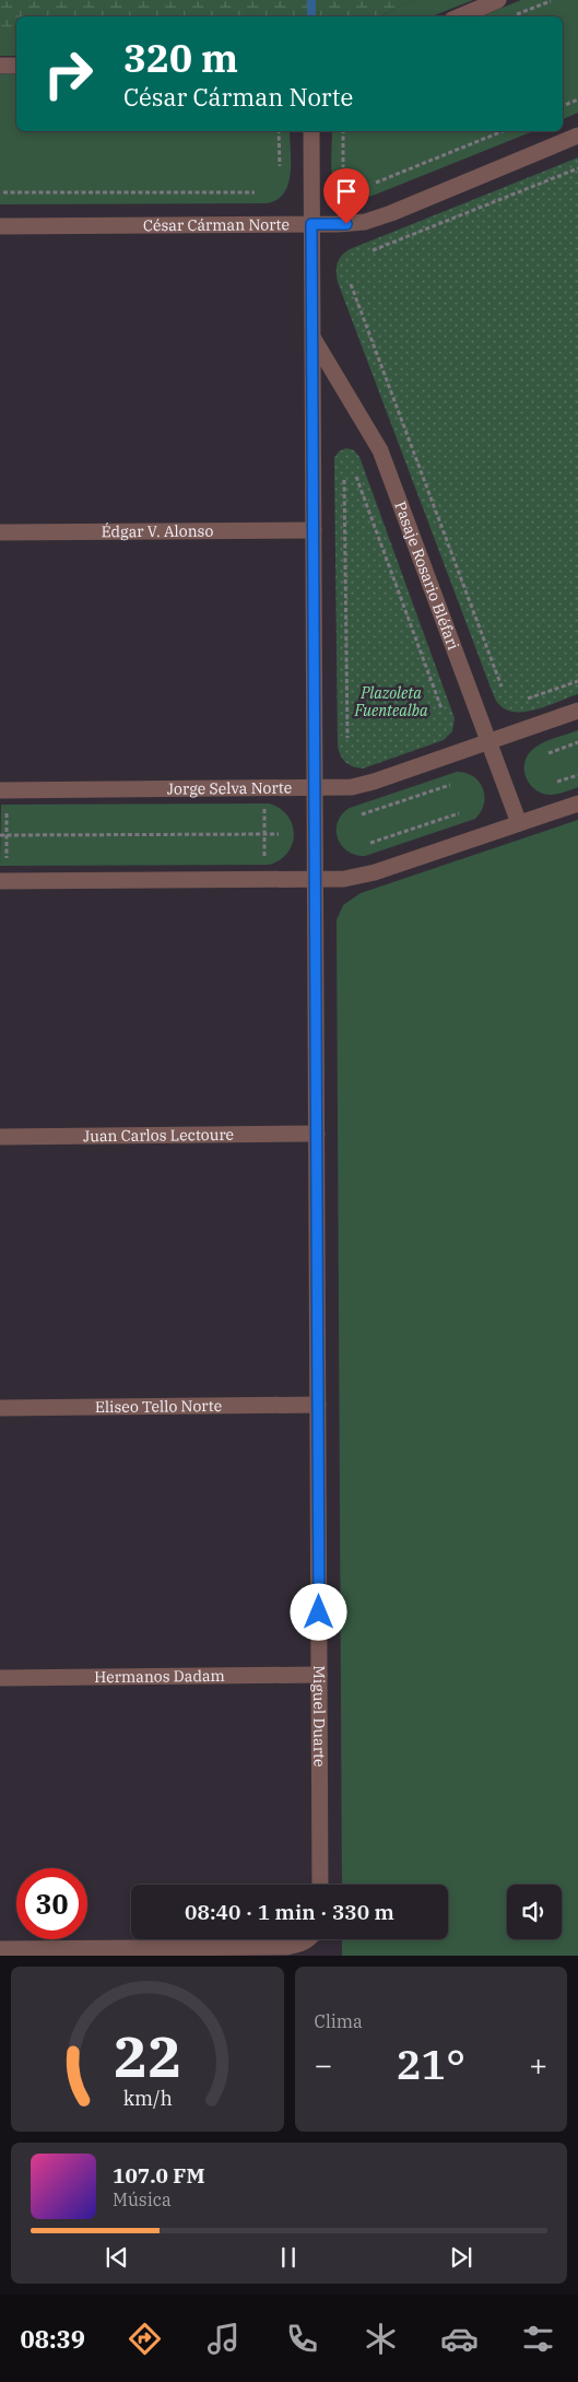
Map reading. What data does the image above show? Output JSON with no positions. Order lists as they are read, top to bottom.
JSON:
{
  "streets": {
    "street": [
      "César Cárman Norte",
      "Édgar V. Alonso",
      "Pasaje Rosario Bléfari",
      "Jorge Selva Norte",
      "Juan Carlos Lectoure",
      "Eliseo Tello Norte",
      "Hermanos Dadam",
      "Miguel Duarte"
    ]
  },
  "crossings": [
    ["César Cárman Norte", "Miguel Duarte"],
    ["Édgar V. Alonso", "Miguel Duarte"],
    ["Pasaje Rosario Bléfari", "Jorge Selva Norte"],
    ["Pasaje Rosario Bléfari", "Miguel Duarte"],
    ["Jorge Selva Norte", "Miguel Duarte"],
    ["Juan Carlos Lectoure", "Miguel Duarte"],
    ["Eliseo Tello Norte", "Miguel Duarte"],
    ["Hermanos Dadam", "Miguel Duarte"]
  ],
  "parks": ["Plazoleta Fuentealba"],
  "page": {
    "turn": ["320 m", "César Cárman Norte"],
    "limit": "30",
    "trip": "08:40 · 1 min · 330 m",
    "tile": "Clima",
    "heat": ["−", "21°", "+"],
    "song": ["107.0 FM", "Música"],
    "tabs": "08:39",
    "gauge": ["22", "km/h"]
  }
}
